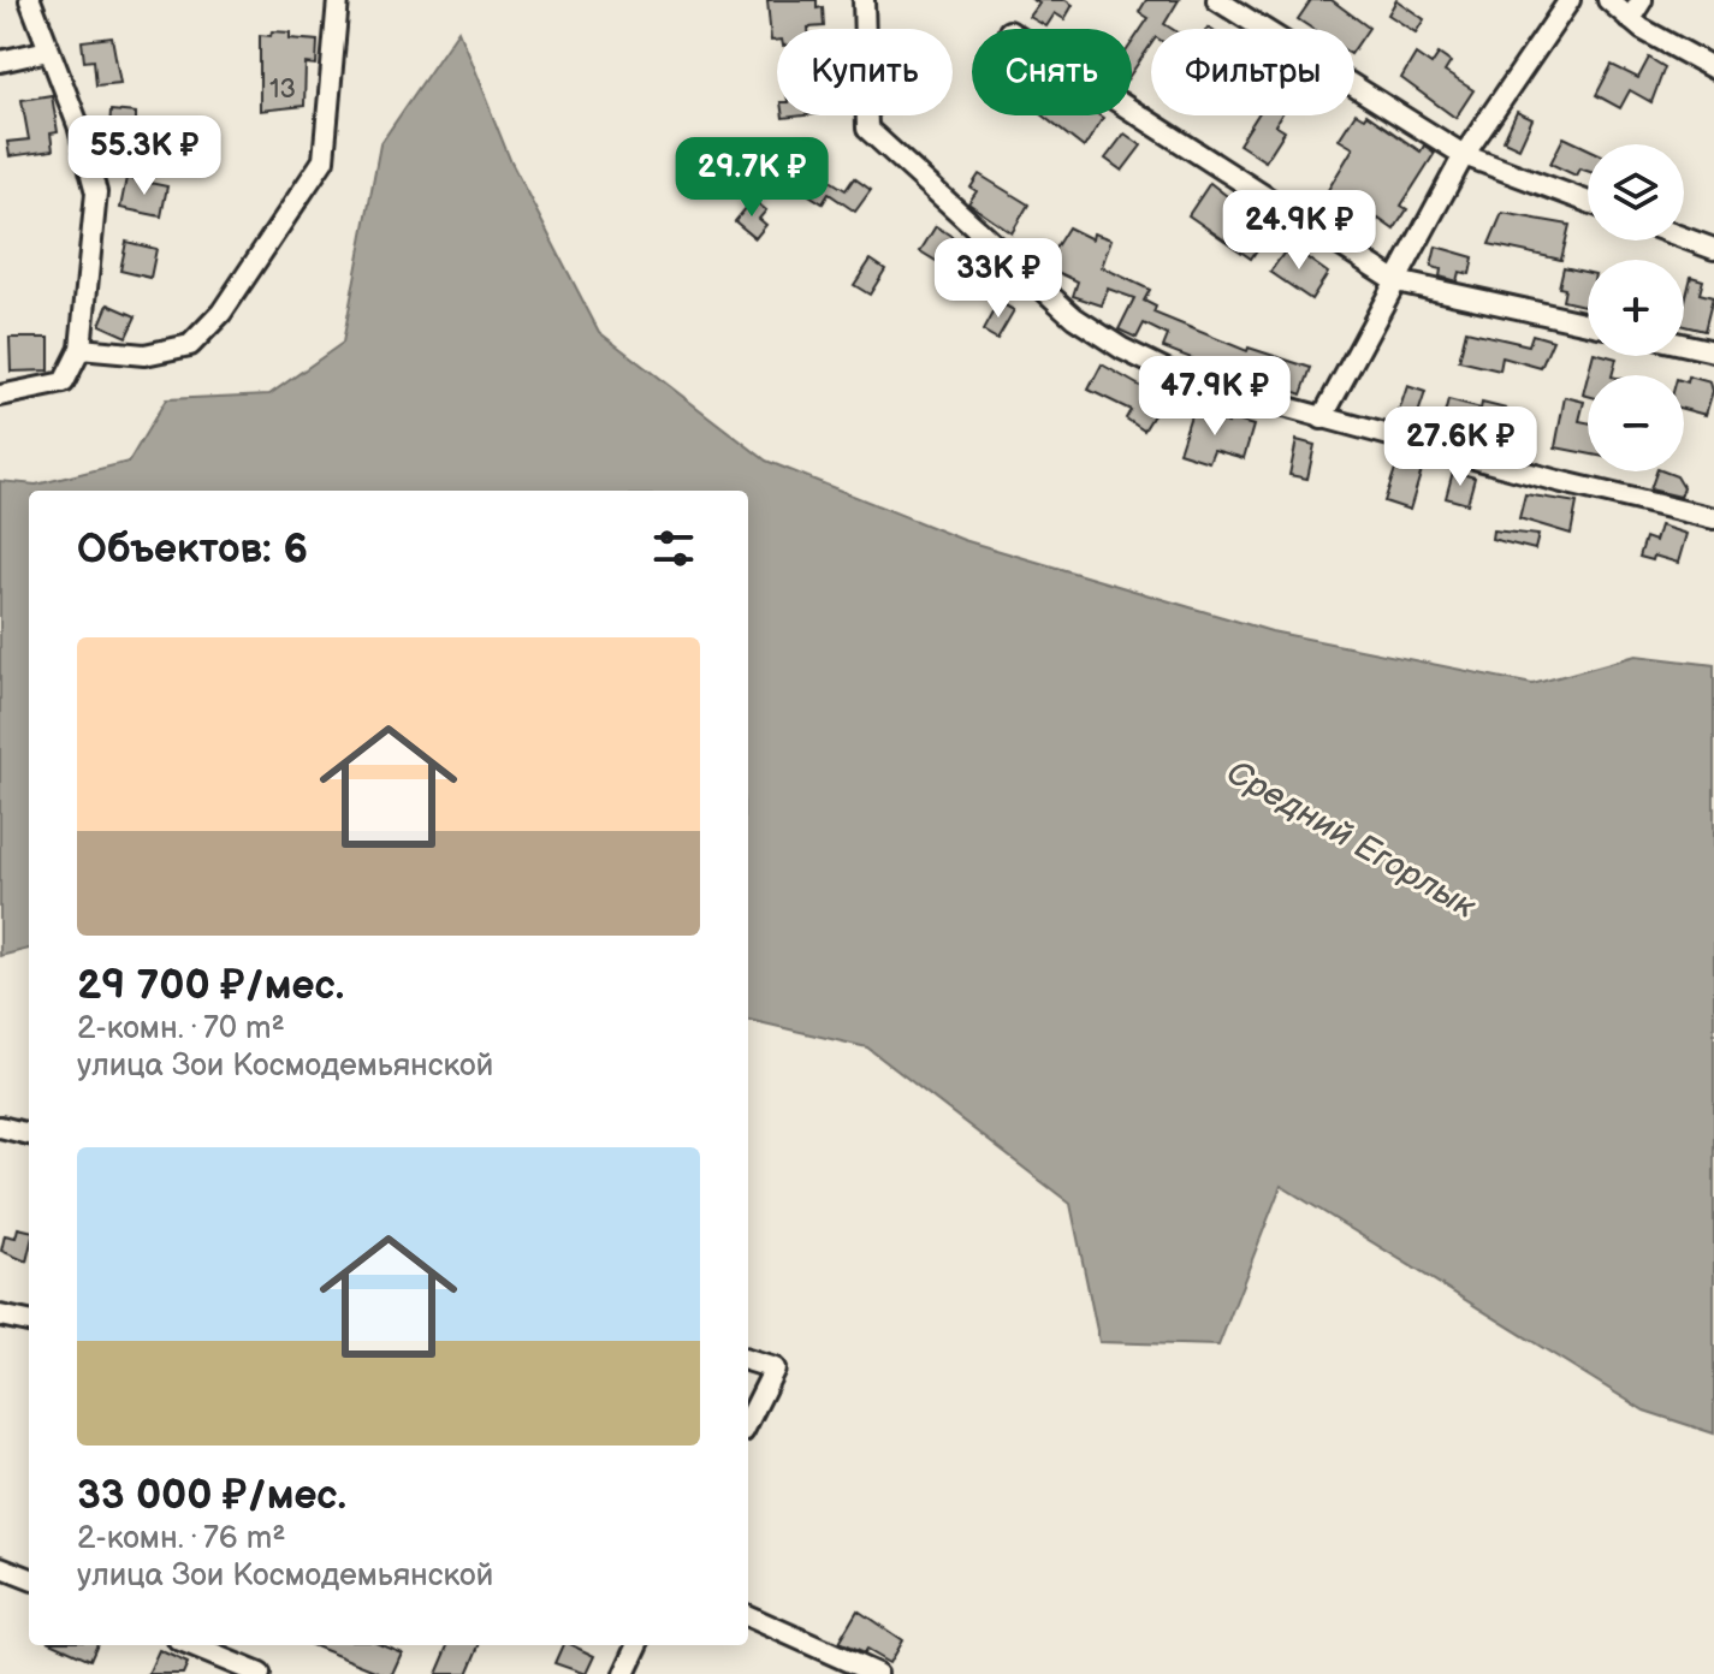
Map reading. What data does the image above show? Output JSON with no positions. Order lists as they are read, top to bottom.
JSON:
{
  "water": ["Средний Егорлык"],
  "house_numbers": ["13"],
  "page": {
    "chip": ["Купить", "Снять", "Фильтры"],
    "price": [
      "55.3K ₽",
      "29.7K ₽",
      "24.9K ₽",
      "33K ₽",
      "47.9K ₽",
      "27.6K ₽"
    ],
    "map_buttons": ["+", "−"],
    "heading": "Объектов: 6",
    "list": [
      {
        "name": "29 700 ₽/мес.",
        "note": "2-комн. · 70 m² · улица Зои Космодемьянской"
      },
      {
        "name": "33 000 ₽/мес.",
        "note": "2-комн. · 76 m² · улица Зои Космодемьянской"
      }
    ]
  }
}
